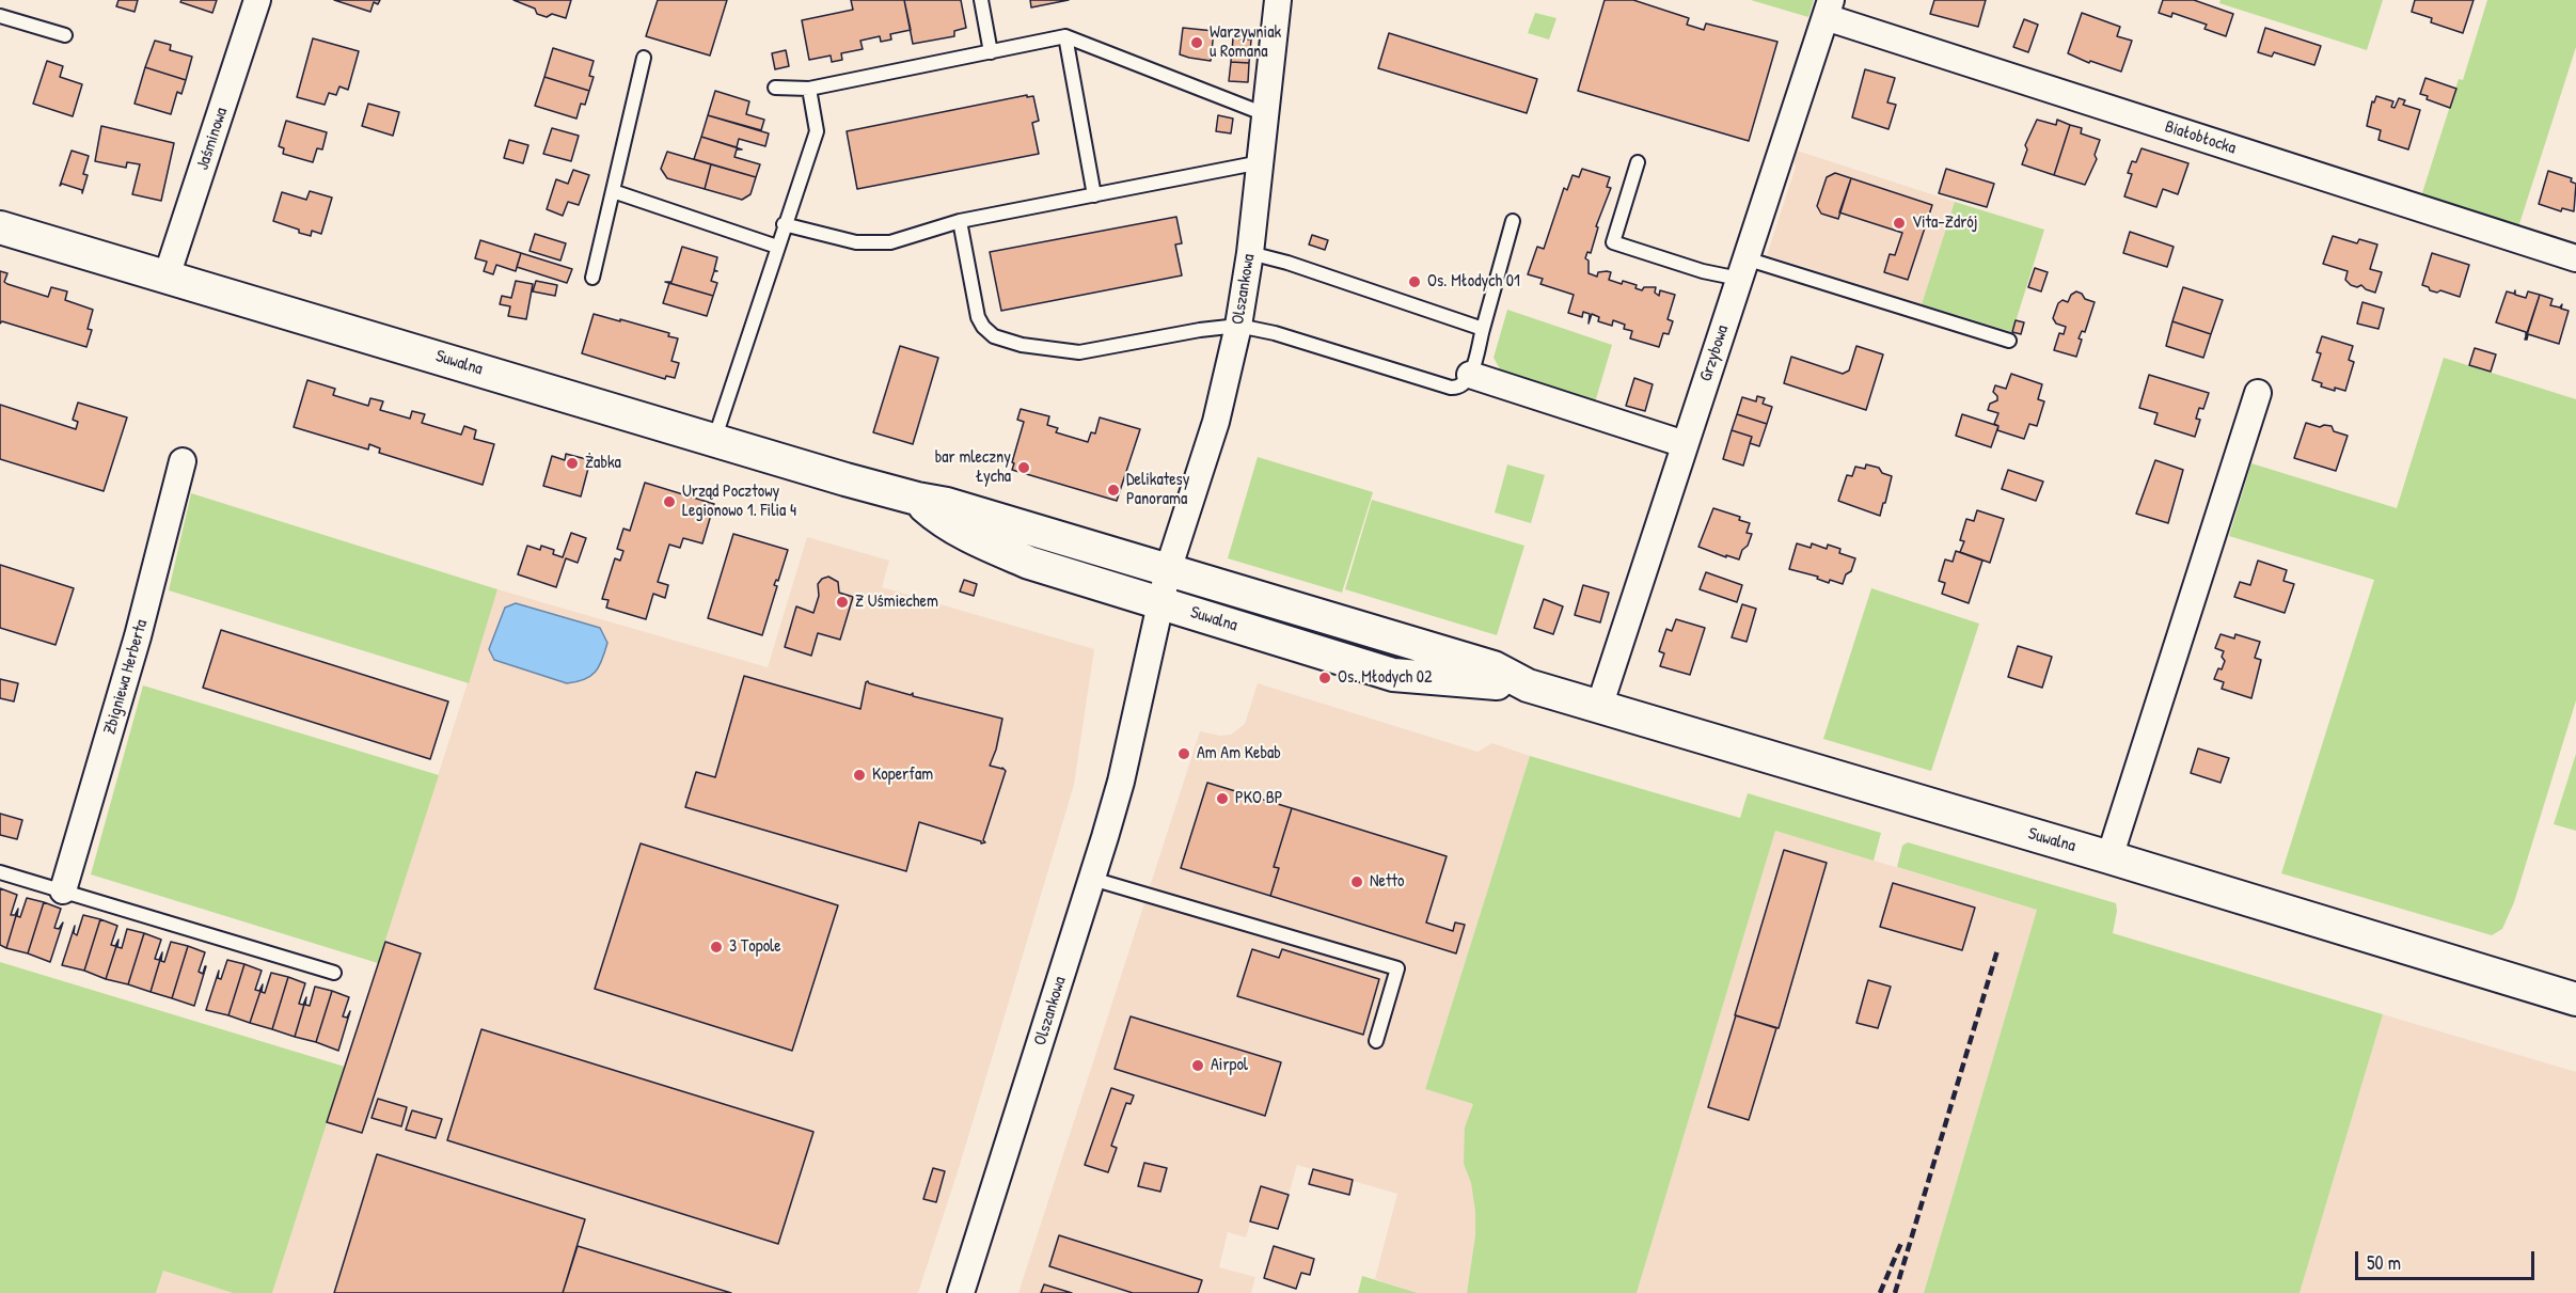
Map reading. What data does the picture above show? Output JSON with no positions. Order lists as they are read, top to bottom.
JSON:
{
  "streets": {
    "street": [
      "Białobłocka",
      "Jaśminowa",
      "Olszankowa",
      "Grzybowa",
      "Suwalna",
      "Zbigniewa Herberta"
    ]
  },
  "crossings": [
    ["Białobłocka", "Grzybowa"],
    ["Jaśminowa", "Suwalna"],
    ["Olszankowa", "Suwalna"],
    ["Grzybowa", "Suwalna"]
  ],
  "places": [
    "Warzywniak u Romana",
    "Vita-Zdrój",
    "Os. Młodych 01",
    "Żabka",
    "bar mleczny Łycha",
    "Delikatesy Panorama",
    "Urząd Pocztowy Legionowo 1. Filia 4",
    "Z Uśmiechem",
    "Os. Młodych 02",
    "Am Am Kebab",
    "Koperfam",
    "PKO BP",
    "Netto",
    "3 Topole",
    "Airpol"
  ],
  "scale_bar": "50 m"
}
